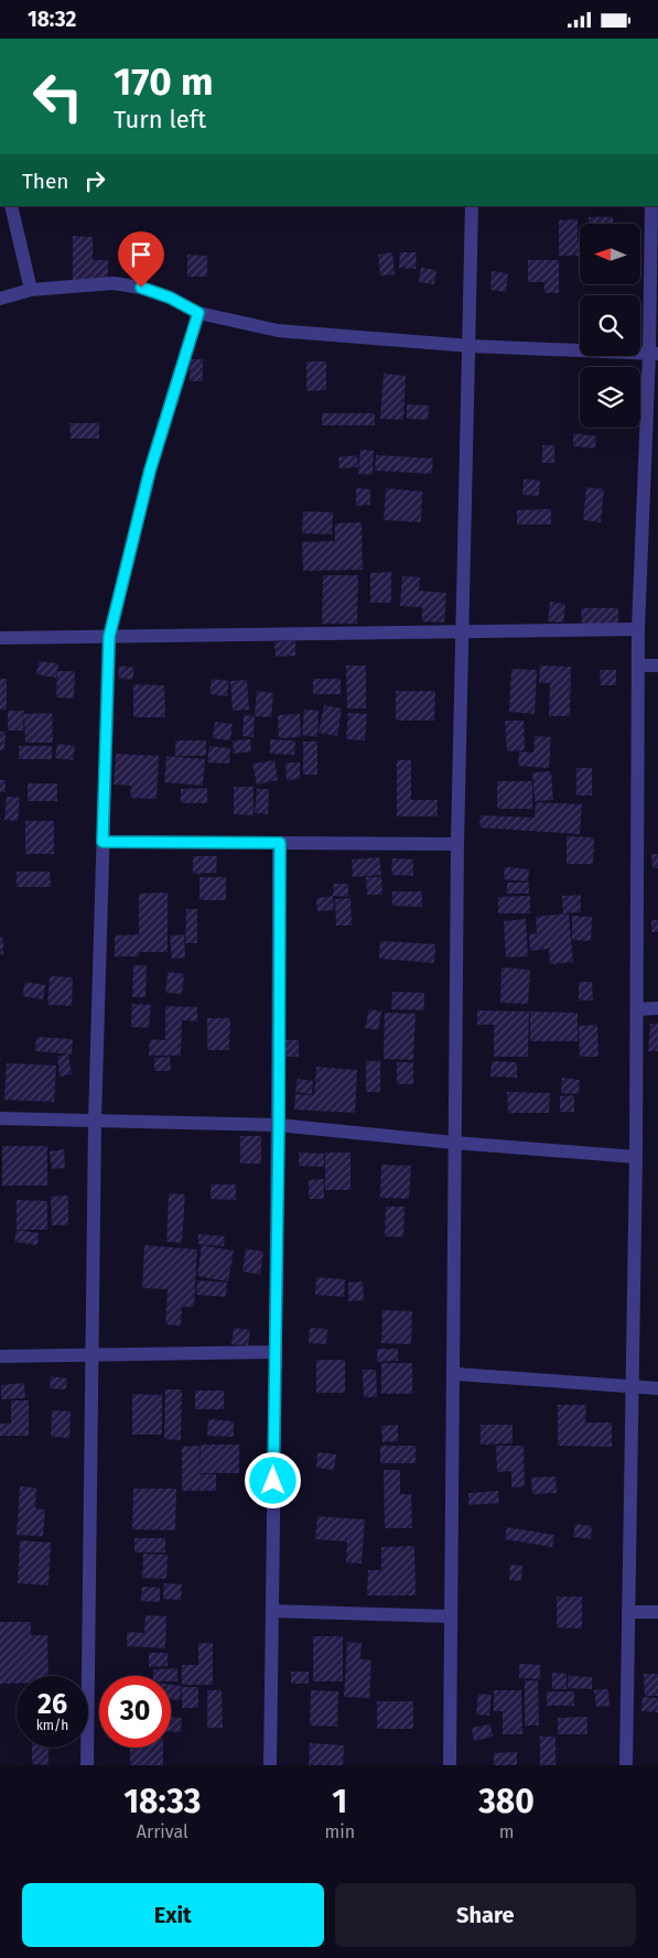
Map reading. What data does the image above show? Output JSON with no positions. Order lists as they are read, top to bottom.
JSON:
{
  "north": "left",
  "page": {
    "status": "18:32",
    "turn": ["170 m", "Turn left"],
    "then": "Then",
    "speed": "26 km/h",
    "limit": "30",
    "eta": [
      "18:33",
      "Arrival",
      "1",
      "min",
      "380",
      "m"
    ],
    "buttons": ["Exit", "Share"]
  }
}
